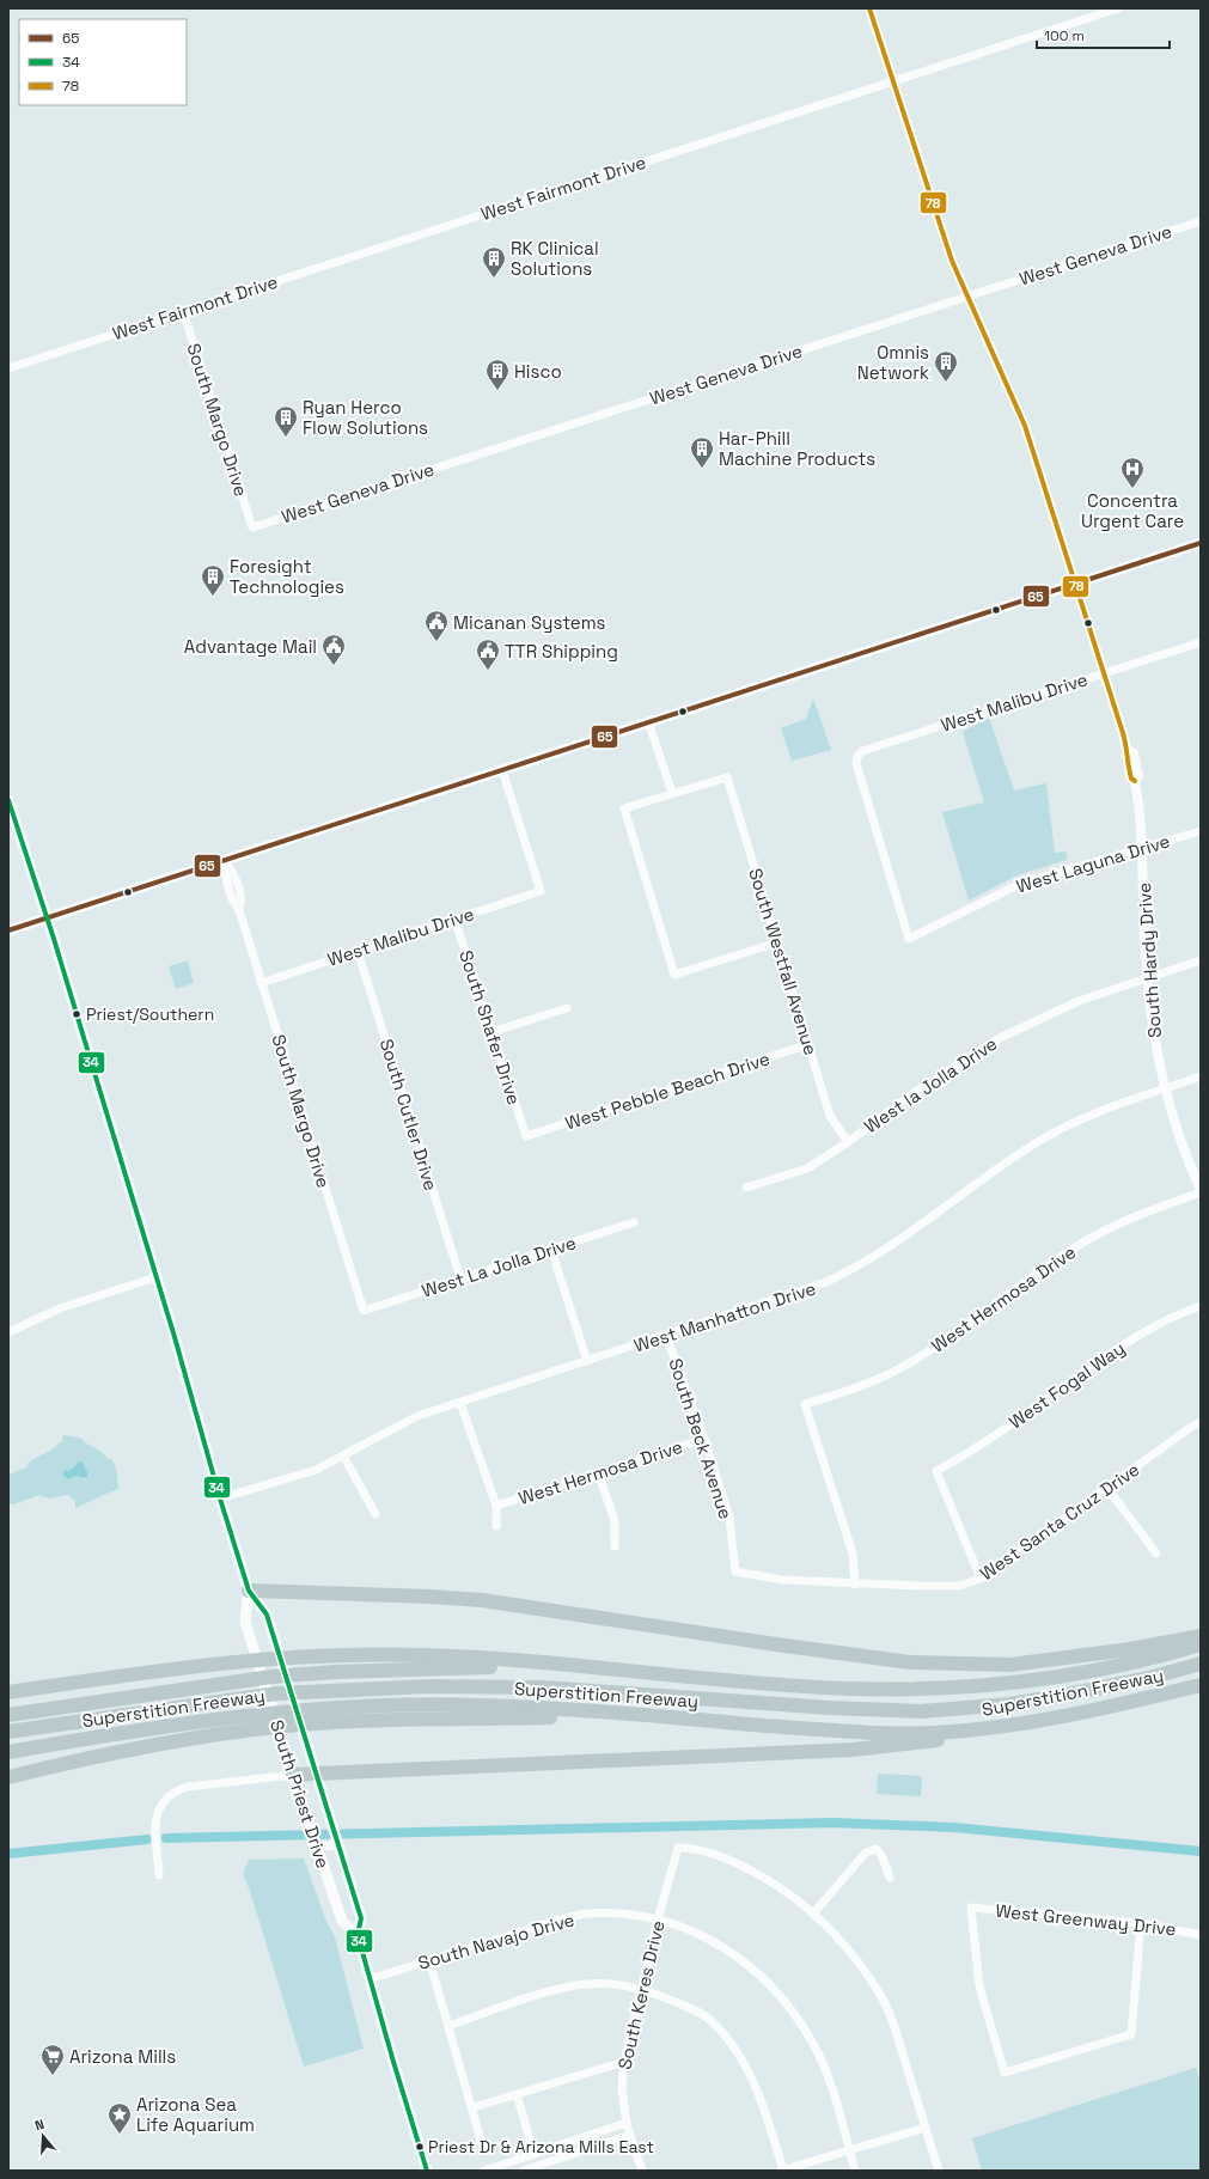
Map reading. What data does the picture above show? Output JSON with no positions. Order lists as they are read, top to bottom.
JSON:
{
  "streets": {
    "highway": ["Superstition Freeway"],
    "main road": ["South Priest Drive"],
    "street": [
      "West Fairmont Drive",
      "West Geneva Drive",
      "South Margo Drive",
      "West Malibu Drive",
      "West Laguna Drive",
      "South Hardy Drive",
      "South Westfall Avenue",
      "South Shafer Drive",
      "West la Jolla Drive",
      "West Pebble Beach Drive",
      "South Cutler Drive",
      "West La Jolla Drive",
      "West Hermosa Drive",
      "West Manhatton Drive",
      "West Fogal Way",
      "South Beck Avenue",
      "West Santa Cruz Drive",
      "West Greenway Drive",
      "South Navajo Drive",
      "South Keres Drive"
    ]
  },
  "crossings": [
    ["West Fairmont Drive", "South Margo Drive"],
    ["West Fairmont Drive", "South Hardy Drive"],
    ["West Geneva Drive", "South Margo Drive"],
    ["West Geneva Drive", "South Hardy Drive"],
    ["South Margo Drive", "West Malibu Drive"],
    ["South Margo Drive", "West La Jolla Drive"],
    ["West Malibu Drive", "West Laguna Drive"],
    ["West Malibu Drive", "South Hardy Drive"],
    ["West Malibu Drive", "South Shafer Drive"],
    ["West Malibu Drive", "South Cutler Drive"],
    ["West Laguna Drive", "South Hardy Drive"],
    ["South Hardy Drive", "West la Jolla Drive"],
    ["South Hardy Drive", "West Hermosa Drive"],
    ["South Hardy Drive", "West Manhatton Drive"],
    ["South Westfall Avenue", "West la Jolla Drive"],
    ["South Westfall Avenue", "West Pebble Beach Drive"],
    ["South Shafer Drive", "West Pebble Beach Drive"],
    ["South Cutler Drive", "West La Jolla Drive"],
    ["West Hermosa Drive", "South Beck Avenue"],
    ["West Hermosa Drive", "West Santa Cruz Drive"],
    ["West Manhatton Drive", "South Beck Avenue"],
    ["West Manhatton Drive", "South Priest Drive"],
    ["West Fogal Way", "West Santa Cruz Drive"],
    ["South Beck Avenue", "West Santa Cruz Drive"],
    ["South Priest Drive", "South Navajo Drive"],
    ["South Navajo Drive", "South Keres Drive"]
  ],
  "places": {
    "building": [
      "RK Clinical Solutions",
      "Omnis Network",
      "Hisco",
      "Ryan Herco Flow Solutions",
      "Har-Phill Machine Products",
      "Foresight Technologies"
    ],
    "hospital": ["Concentra Urgent Care"],
    "public building": ["Micanan Systems", "Advantage Mail", "TTR Shipping"],
    "other": ["Priest/Southern", "Priest Dr & Arizona Mills East"],
    "supermarket": ["Arizona Mills"],
    "place": ["Arizona Sea Life Aquarium"]
  },
  "lines": ["transit line 78", "transit line 65", "transit line 34"],
  "legend": ["65", "34", "78"],
  "scale_bar": "100 m",
  "north": "top"
}
